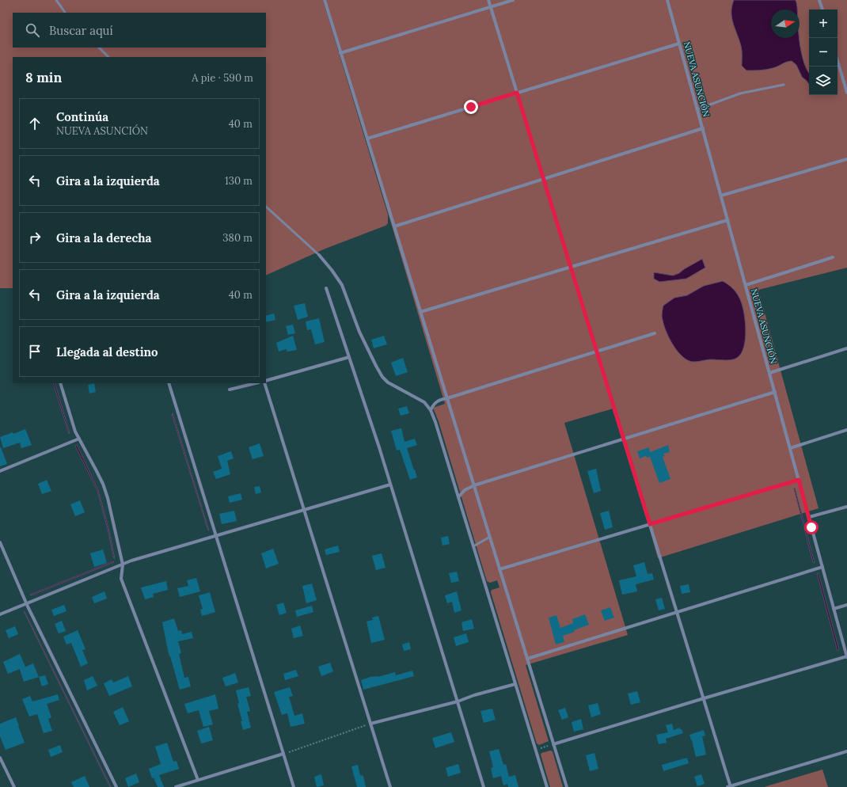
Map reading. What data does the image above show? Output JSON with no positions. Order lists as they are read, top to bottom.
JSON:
{
  "streets": {
    "street": ["NUEVA ASUNCIÓN"]
  },
  "north": "right",
  "page": {
    "map_buttons": ["+", "−"],
    "search": "Buscar aquí",
    "heading": ["8 min", "A pie · 590 m"],
    "list": [
      ["Continúa", "NUEVA ASUNCIÓN", "40 m"],
      ["Gira a la izquierda", "130 m"],
      ["Gira a la derecha", "380 m"],
      ["Gira a la izquierda", "40 m"],
      "Llegada al destino"
    ]
  }
}
